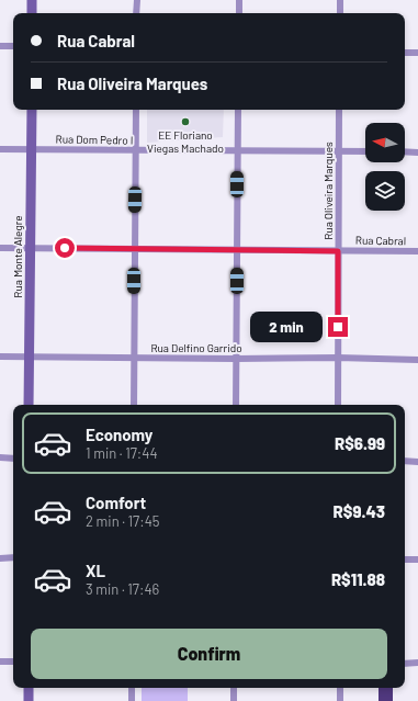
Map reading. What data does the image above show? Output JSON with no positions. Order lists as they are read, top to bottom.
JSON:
{
  "streets": {
    "street": [
      "Rua Dom Pedro I",
      "Rua Oliveira Marques",
      "Rua Cabral",
      "Rua Monte Alegre",
      "Rua Delfino Garrido"
    ]
  },
  "crossings": [
    ["Rua Dom Pedro I", "Rua Oliveira Marques"],
    ["Rua Dom Pedro I", "Rua Monte Alegre"],
    ["Rua Oliveira Marques", "Rua Cabral"],
    ["Rua Oliveira Marques", "Rua Delfino Garrido"],
    ["Rua Cabral", "Rua Monte Alegre"],
    ["Rua Monte Alegre", "Rua Delfino Garrido"]
  ],
  "places": ["EE Floriano Viegas Machado"],
  "north": "left",
  "page": {
    "banner": ["Rua Cabral", "Rua Oliveira Marques"],
    "bubble": "2 min",
    "list": [
      {
        "name": "Economy",
        "note": "1 min · 17:44",
        "value": "R$6.99"
      },
      {
        "name": "Comfort",
        "note": "2 min · 17:45",
        "value": "R$9.43"
      },
      {
        "name": "XL",
        "note": "3 min · 17:46",
        "value": "R$11.88"
      }
    ],
    "buttons": "Confirm"
  }
}
